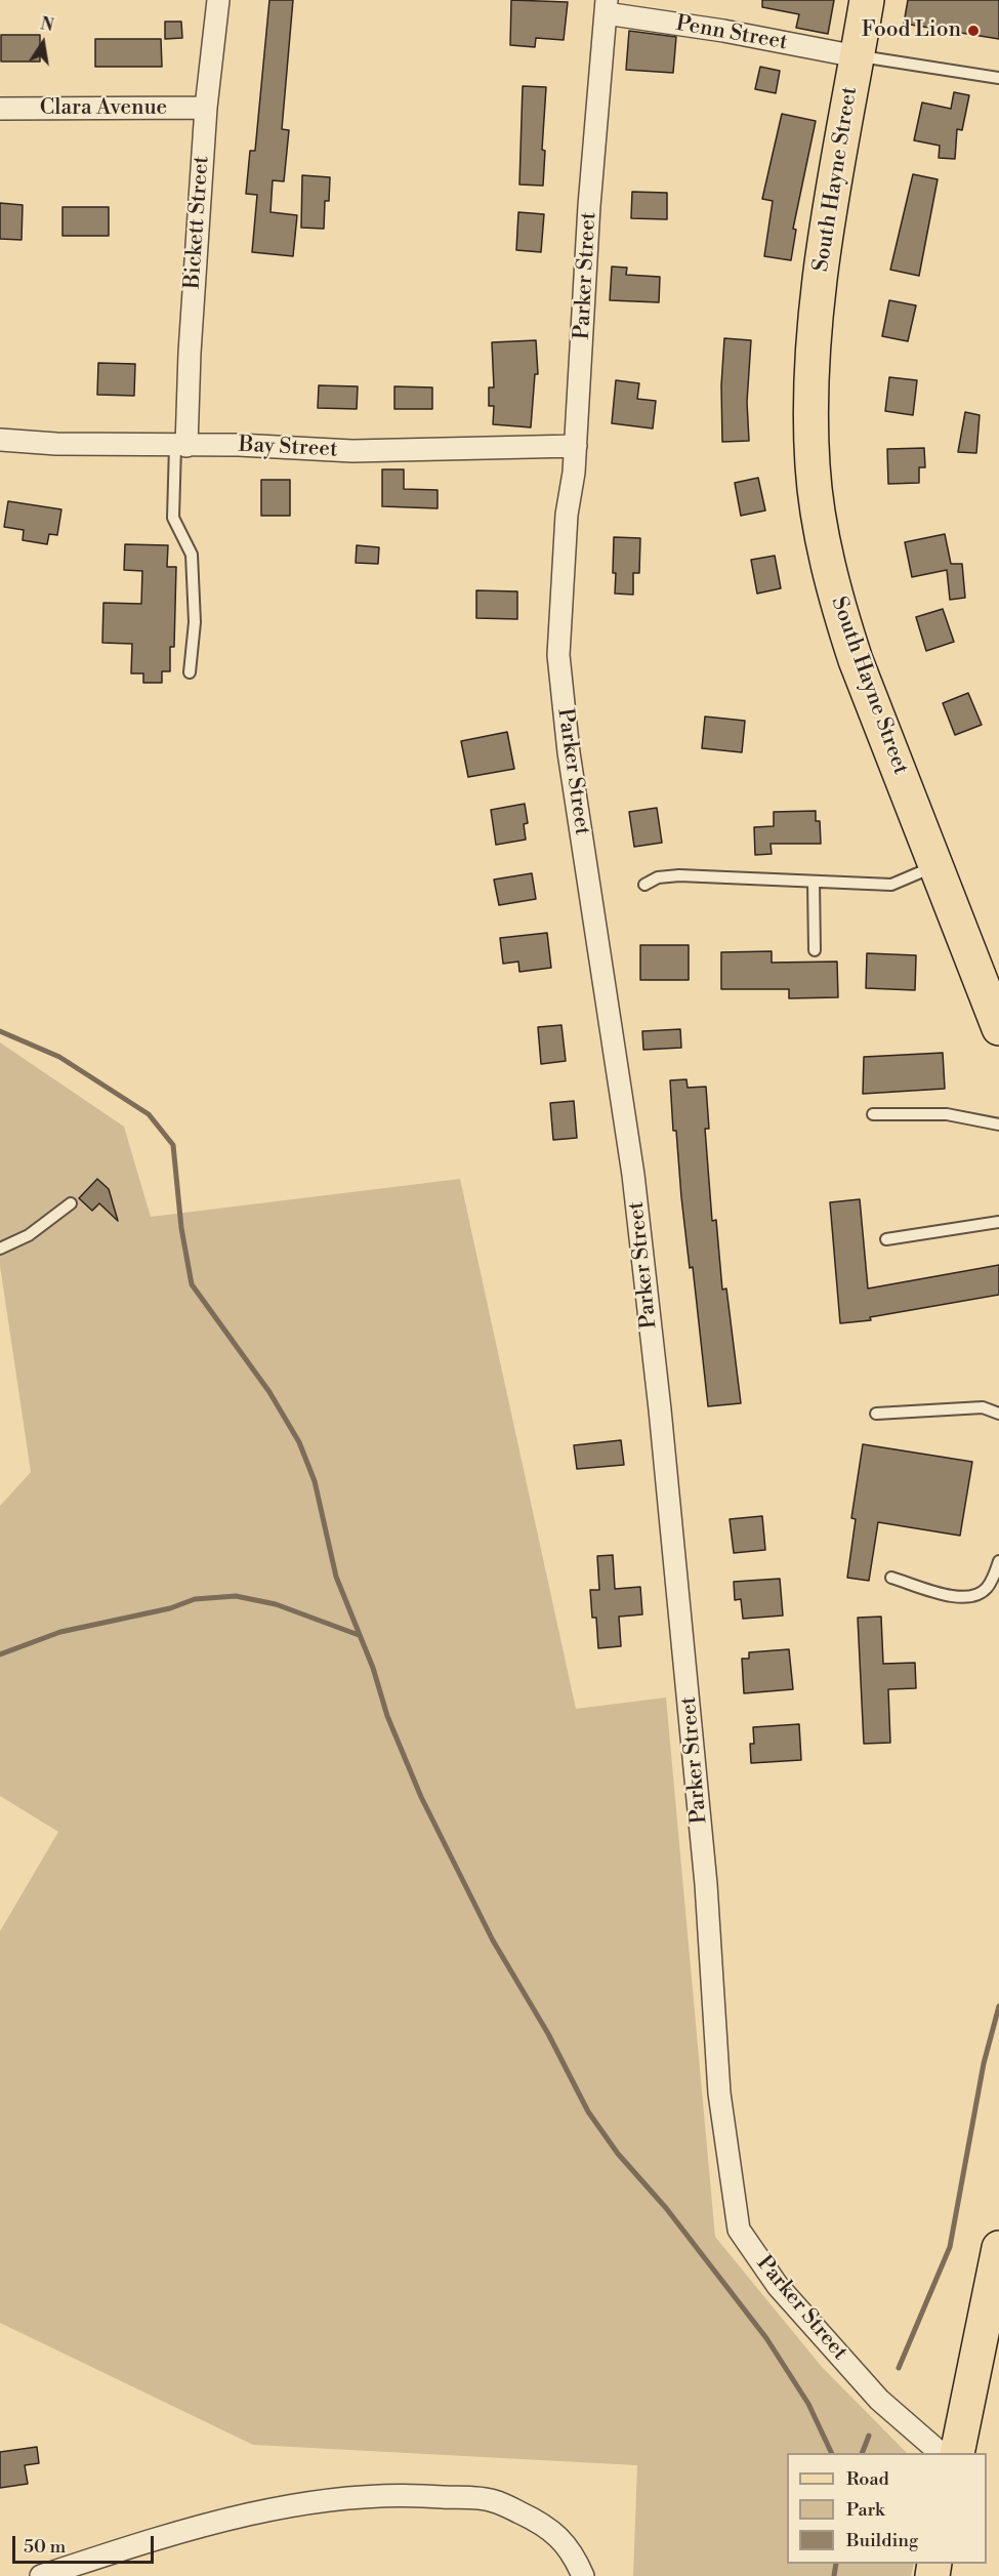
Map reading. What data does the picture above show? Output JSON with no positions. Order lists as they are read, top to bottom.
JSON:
{
  "streets": {
    "main road": ["South Hayne Street"],
    "street": [
      "Penn Street",
      "Clara Avenue",
      "Bickett Street",
      "Parker Street",
      "Bay Street"
    ]
  },
  "crossings": [
    ["Penn Street", "South Hayne Street"],
    ["Penn Street", "Parker Street"],
    ["Clara Avenue", "Bickett Street"],
    ["Bickett Street", "Bay Street"],
    ["Parker Street", "Bay Street"]
  ],
  "places": ["Food Lion"],
  "legend": ["Road", "Park", "Building"],
  "scale_bar": "50 m",
  "north": "top"
}
